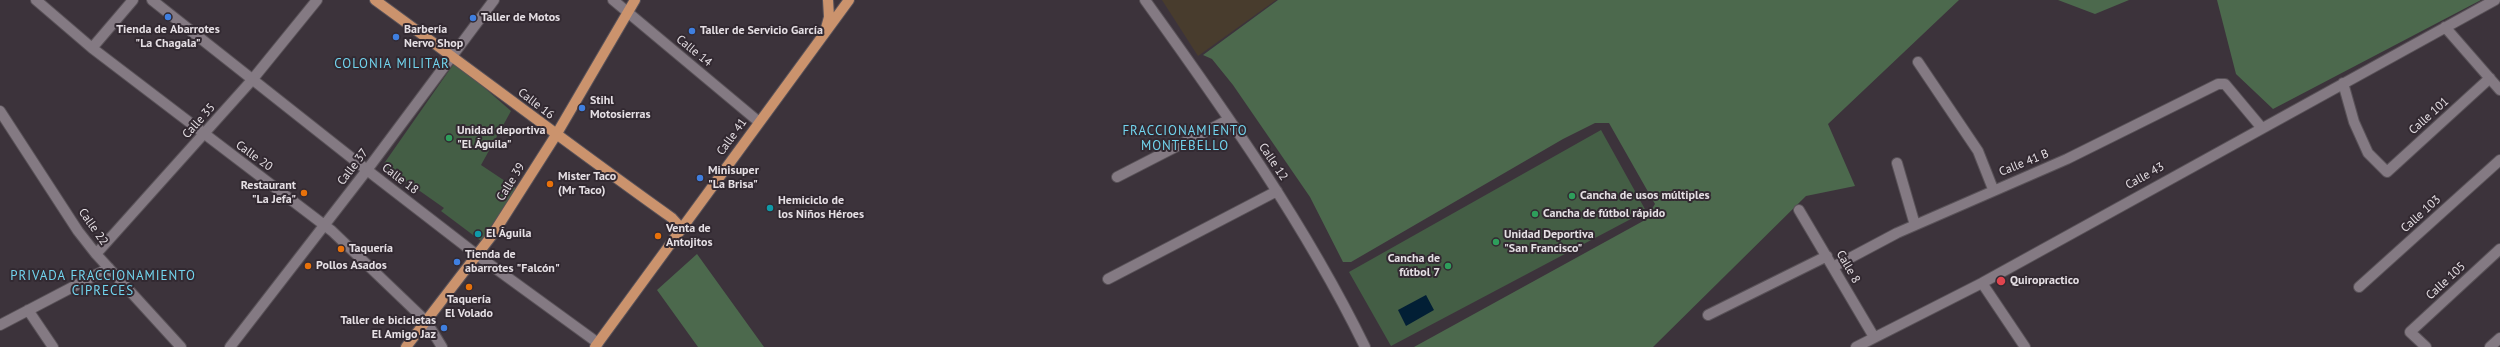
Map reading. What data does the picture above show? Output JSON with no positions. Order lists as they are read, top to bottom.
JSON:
{
  "streets": {
    "main road": ["Calle 16", "Calle 41", "Calle 39"],
    "street": [
      "Calle 14",
      "Calle 101",
      "Calle 35",
      "Calle 20",
      "Calle 12",
      "Calle 41 B",
      "Calle 37",
      "Calle 43",
      "Calle 18",
      "Calle 103",
      "Calle 22",
      "Calle 8",
      "Calle 105"
    ]
  },
  "crossings": [
    ["Calle 14", "Calle 41"],
    ["Calle 14", "Calle 39"],
    ["Calle 16", "Calle 41"],
    ["Calle 16", "Calle 37"],
    ["Calle 16", "Calle 39"],
    ["Calle 101", "Calle 43"],
    ["Calle 35", "Calle 20"],
    ["Calle 35", "Calle 18"],
    ["Calle 35", "Calle 22"],
    ["Calle 41", "Calle 18"],
    ["Calle 20", "Calle 37"],
    ["Calle 20", "Calle 39"],
    ["Calle 41 B", "Calle 43"],
    ["Calle 41 B", "Calle 8"],
    ["Calle 37", "Calle 18"],
    ["Calle 43", "Calle 8"],
    ["Calle 18", "Calle 39"]
  ],
  "districts": ["COLONIA MILITAR", "FRACCIONAMIENTO MONTEBELLO", "PRIVADA FRACCIONAMIENTO CIPRECES"],
  "places": [
    "Tienda de Abarrotes \"La Chagala\"",
    "Taller de Motos",
    "Taller de Servicio García",
    "Barbería Nervo Shop",
    "Stihl Motosierras",
    "Unidad deportiva \"El Águila\"",
    "Minisuper \"La Brisa\"",
    "Mister Taco (Mr Taco)",
    "Restaurant \"La Jefa\"",
    "Cancha de usos múltiples",
    "Hemiciclo de los Niños Héroes",
    "Cancha de fútbol rápido",
    "El Águila",
    "Venta de Antojitos",
    "Unidad Deportiva \"San Francisco\"",
    "Taquería",
    "Tienda de abarrotes \"Falcón\"",
    "Pollos Asados",
    "Cancha de fútbol 7",
    "Quiropractico",
    "Taquería El Volado",
    "Taller de bicicletas El Amigo Jaz"
  ]
}
